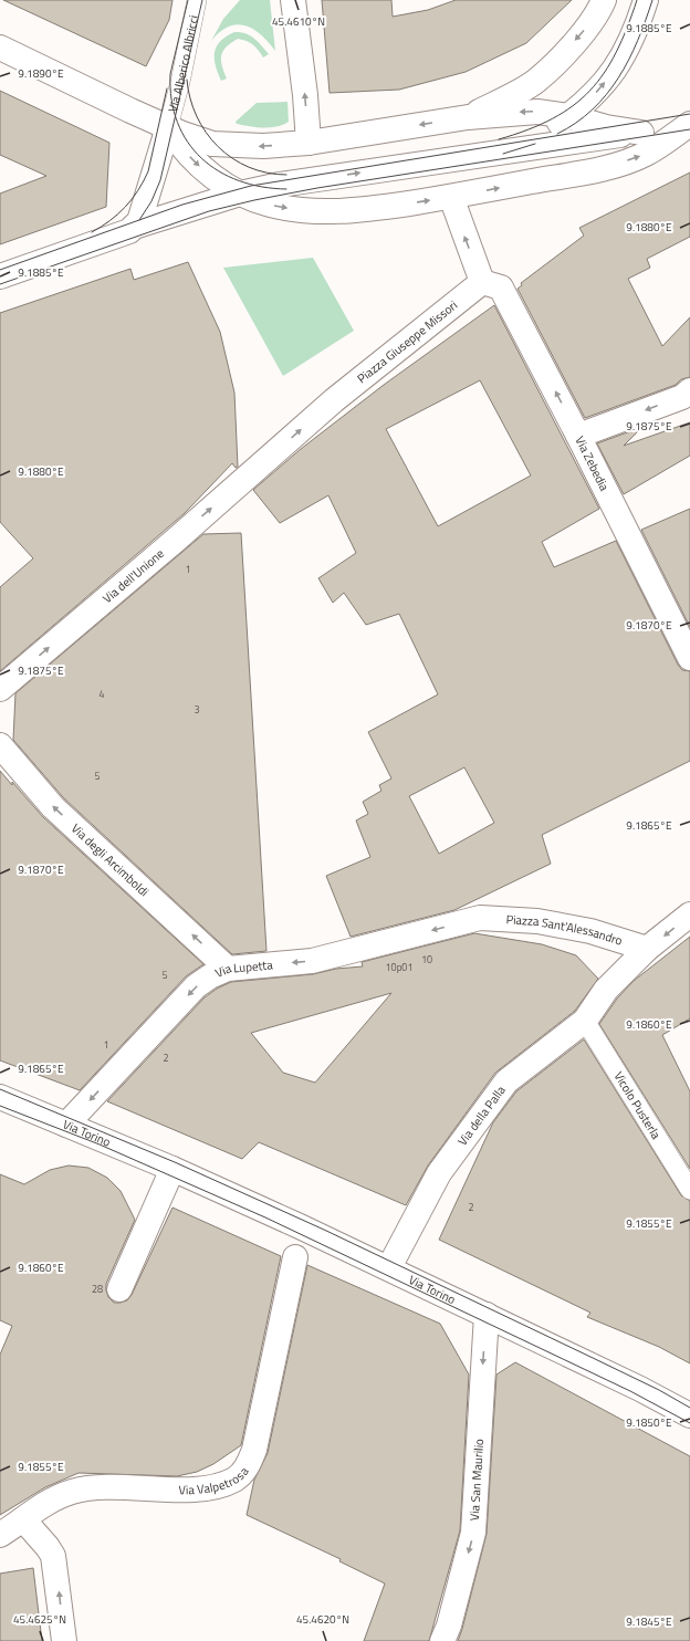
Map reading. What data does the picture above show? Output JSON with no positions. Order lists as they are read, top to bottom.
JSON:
{
  "streets": {
    "street": [
      "Piazza Giuseppe Missori",
      "Via Zebedia",
      "Via dell'Unione",
      "Via degli Arcimboldi",
      "Piazza Sant'Alessandro",
      "Via Lupetta",
      "Via della Palla",
      "Via Torino",
      "Via Valpetrosa",
      "Via San Maurilio"
    ],
    "lane": ["Via Alberico Albricci", "Vicolo Pusterla"]
  },
  "crossings": [
    ["Piazza Giuseppe Missori", "Via Zebedia"],
    ["Piazza Giuseppe Missori", "Via dell'Unione"],
    ["Via degli Arcimboldi", "Via Lupetta"],
    ["Piazza Sant'Alessandro", "Via Lupetta"],
    ["Piazza Sant'Alessandro", "Via della Palla"],
    ["Via Lupetta", "Via Torino"],
    ["Vicolo Pusterla", "Via della Palla"],
    ["Via della Palla", "Via Torino"],
    ["Via Torino", "Via San Maurilio"]
  ],
  "one_way": [
    "Piazza Giuseppe Missori",
    "Via Zebedia",
    "Via dell'Unione",
    "Via degli Arcimboldi",
    "Via Lupetta",
    "Via San Maurilio"
  ],
  "house_numbers": [
    "1",
    "4",
    "3",
    "5",
    "10",
    "10p01",
    "5",
    "1",
    "2",
    "2",
    "28"
  ],
  "coordinates": [
    "45.4610°N",
    "9.1885°E",
    "9.1890°E",
    "9.1880°E",
    "9.1875°E",
    "9.1870°E",
    "9.1865°E",
    "9.1860°E",
    "9.1855°E",
    "9.1850°E",
    "45.4625°N",
    "45.4620°N",
    "9.1845°E"
  ]
}
